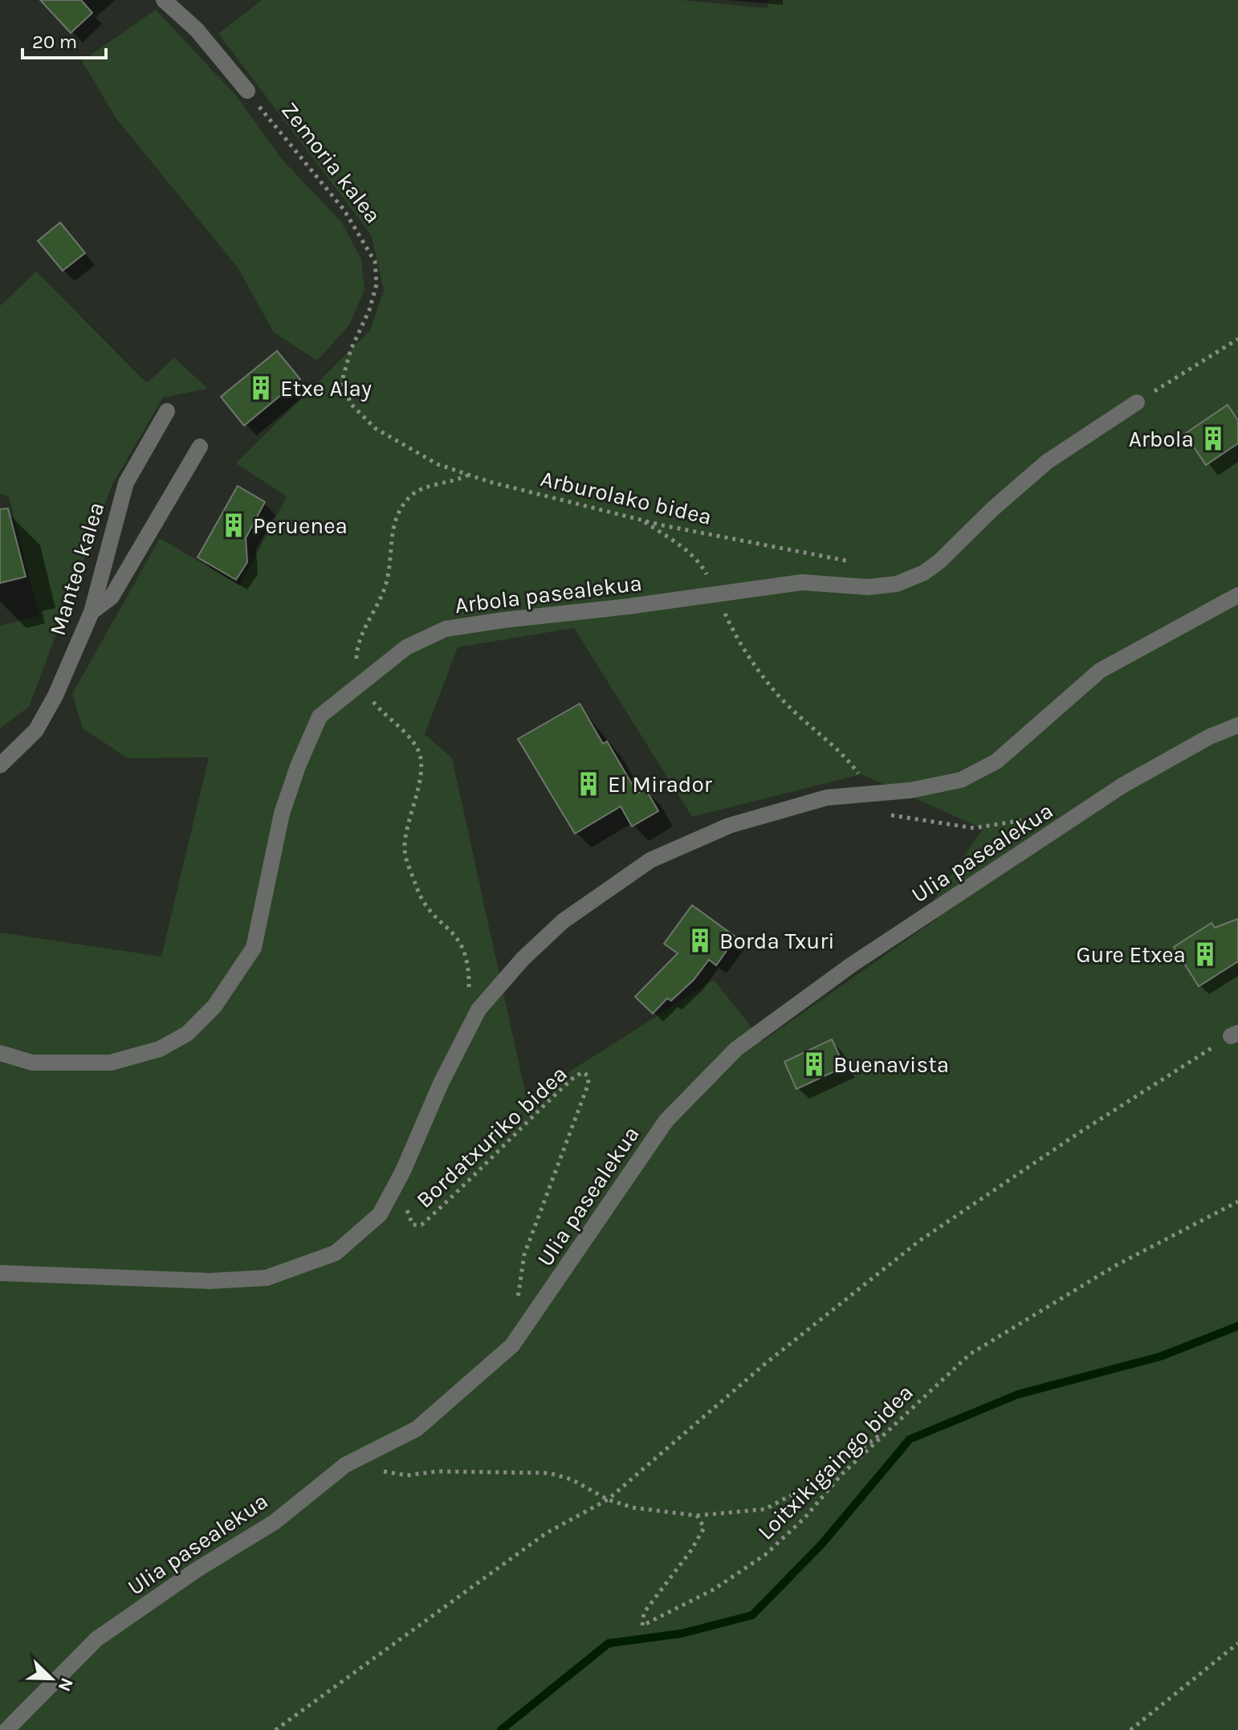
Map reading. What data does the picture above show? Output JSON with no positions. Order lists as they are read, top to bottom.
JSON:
{
  "streets": {
    "street": ["Manteo kalea", "Arbola pasealekua", "Ulia pasealekua"],
    "path": [
      "Zemoria kalea",
      "Arburolako bidea",
      "Bordatxuriko bidea",
      "Loitxikigaingo bidea"
    ]
  },
  "crossings": [
    ["Zemoria kalea", "Arburolako bidea"]
  ],
  "places": {
    "building": [
      "Etxe Alay",
      "Arbola",
      "Peruenea",
      "El Mirador",
      "Borda Txuri",
      "Gure Etxea",
      "Buenavista"
    ]
  },
  "scale_bar": "20 m",
  "north": "bottom right"
}
